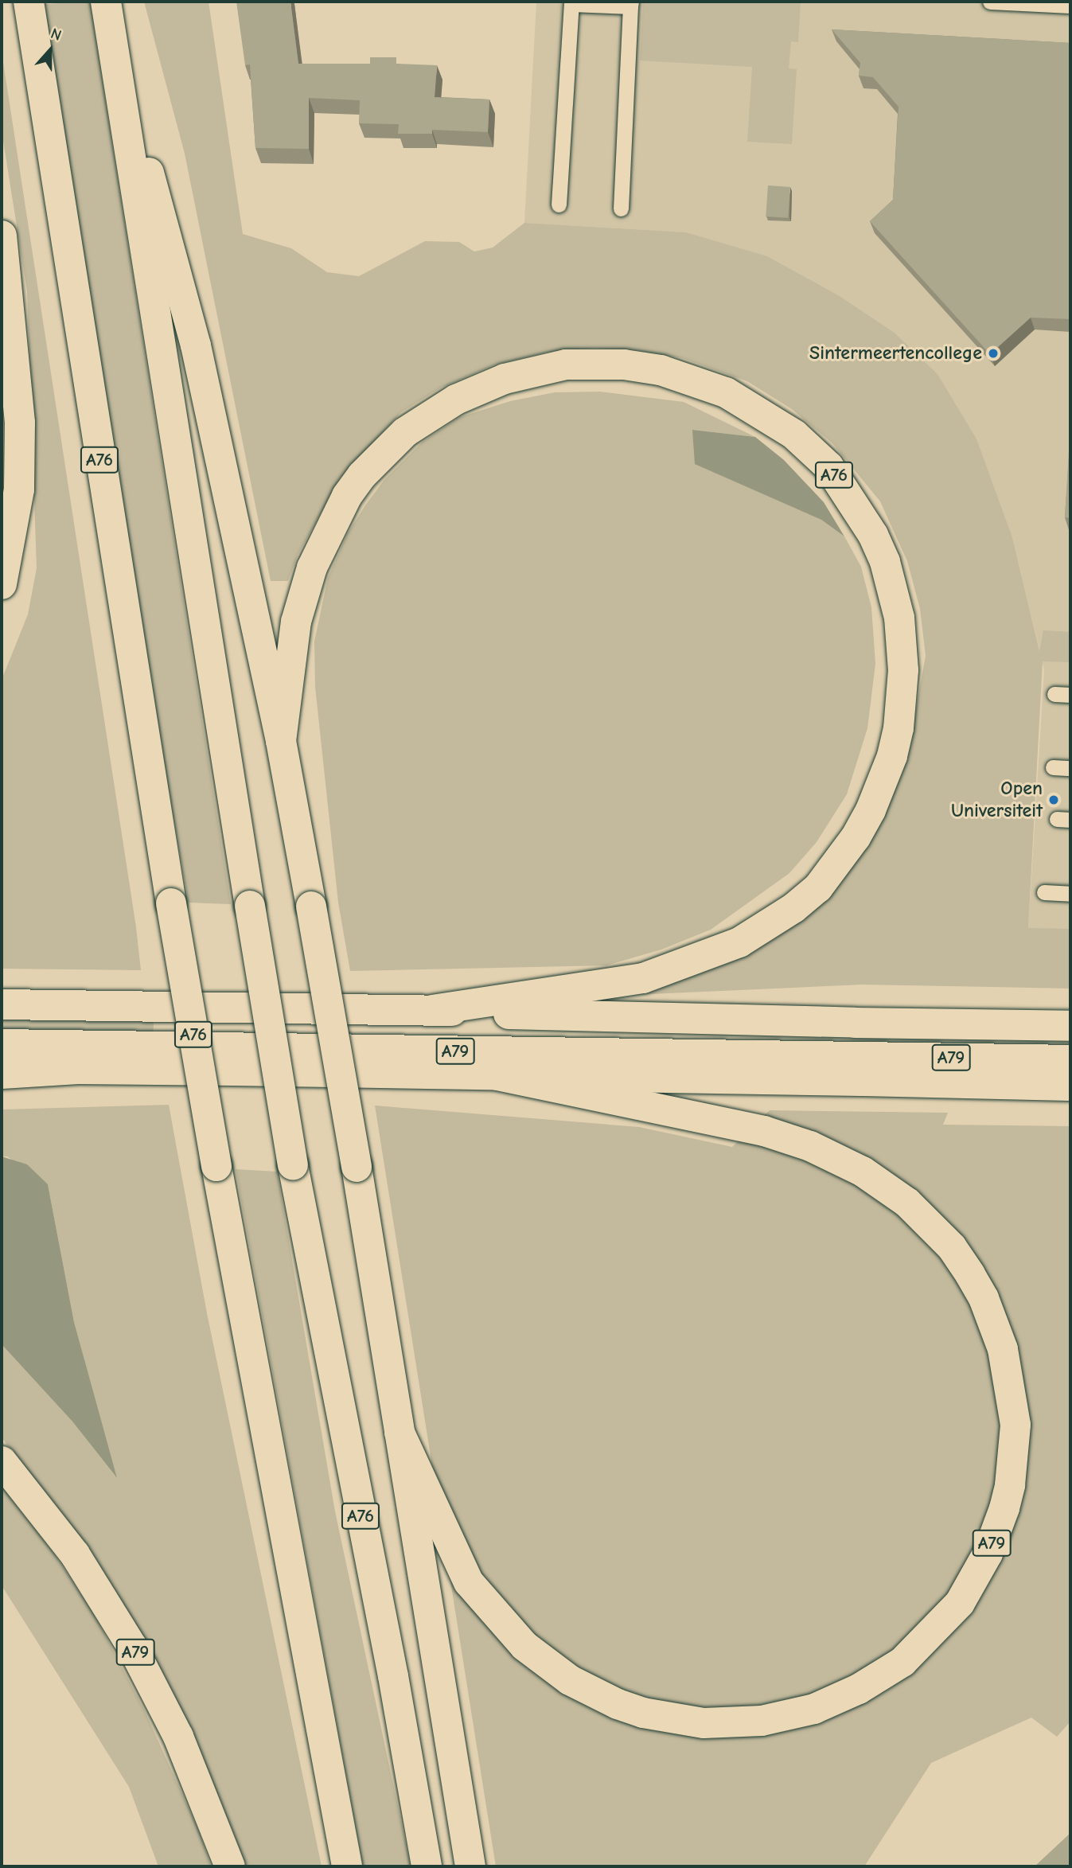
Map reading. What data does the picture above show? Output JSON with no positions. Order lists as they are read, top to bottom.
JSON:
{
  "streets": {
    "main road": ["A76", "A79"]
  },
  "crossings": [
    ["A76", "A79"]
  ],
  "places": ["Sintermeertencollege", "Open Universiteit"],
  "north": "top"
}
